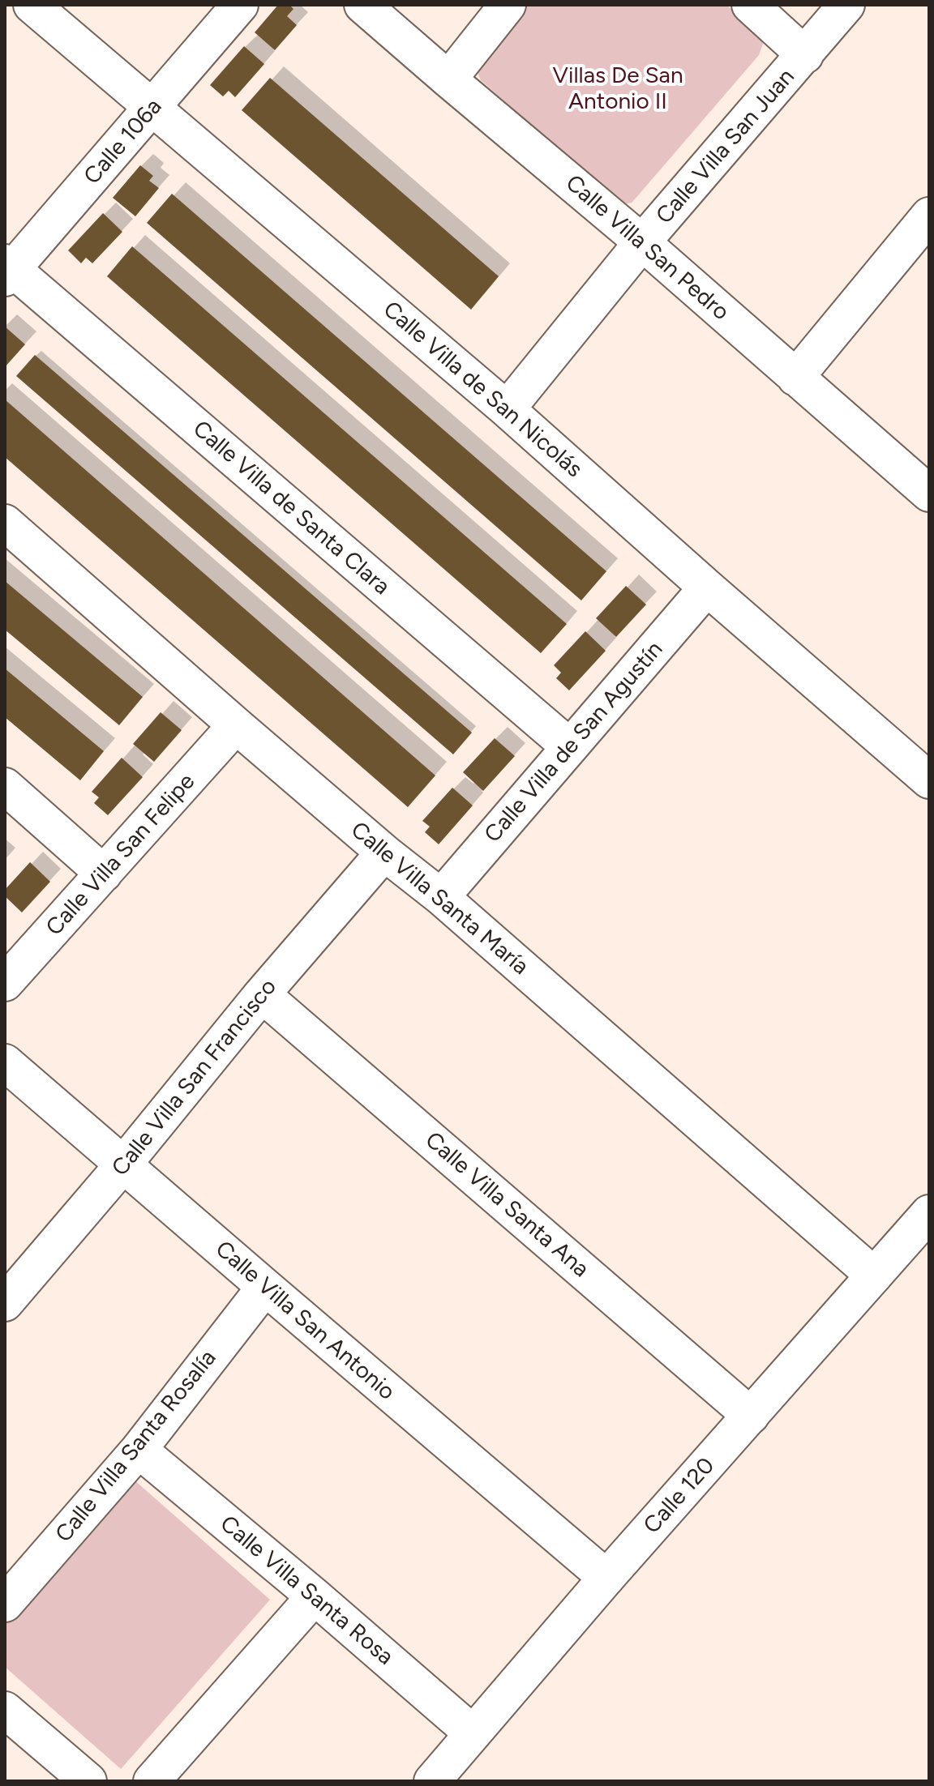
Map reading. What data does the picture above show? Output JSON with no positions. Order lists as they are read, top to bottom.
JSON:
{
  "streets": {
    "street": [
      "Calle 106a",
      "Calle Villa San Juan",
      "Calle Villa San Pedro",
      "Calle Villa de San Nicolás",
      "Calle Villa de Santa Clara",
      "Calle Villa de San Agustín",
      "Calle Villa San Felipe",
      "Calle Villa Santa María",
      "Calle Villa San Francisco",
      "Calle Villa Santa Ana",
      "Calle Villa San Antonio",
      "Calle Villa Santa Rosalía",
      "Calle 120",
      "Calle Villa Santa Rosa"
    ]
  },
  "crossings": [
    ["Calle 106a", "Calle Villa de San Nicolás"],
    ["Calle 106a", "Calle Villa de Santa Clara"],
    ["Calle Villa San Juan", "Calle Villa San Pedro"],
    ["Calle Villa San Juan", "Calle Villa de San Nicolás"],
    ["Calle Villa de San Nicolás", "Calle Villa de San Agustín"],
    ["Calle Villa de Santa Clara", "Calle Villa de San Agustín"],
    ["Calle Villa de San Agustín", "Calle Villa Santa María"],
    ["Calle Villa San Felipe", "Calle Villa Santa María"],
    ["Calle Villa Santa María", "Calle Villa San Francisco"],
    ["Calle Villa Santa María", "Calle 120"],
    ["Calle Villa San Francisco", "Calle Villa Santa Ana"],
    ["Calle Villa San Francisco", "Calle Villa San Antonio"],
    ["Calle Villa Santa Ana", "Calle 120"],
    ["Calle Villa San Antonio", "Calle Villa Santa Rosalía"],
    ["Calle Villa San Antonio", "Calle 120"],
    ["Calle Villa Santa Rosalía", "Calle Villa Santa Rosa"],
    ["Calle 120", "Calle Villa Santa Rosa"]
  ],
  "parks": ["Villas De San Antonio II"]
}
